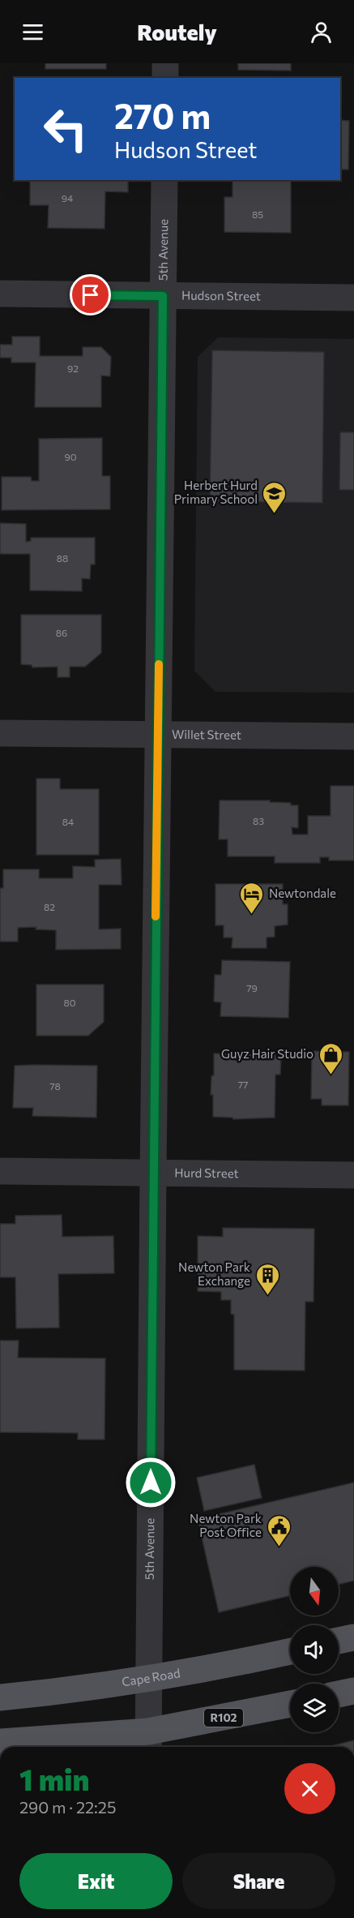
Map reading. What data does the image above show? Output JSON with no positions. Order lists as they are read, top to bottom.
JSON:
{
  "streets": {
    "main road": ["Cape Road", "R102"],
    "street": [
      "5th Avenue",
      "Hudson Street",
      "Willet Street",
      "Hurd Street"
    ]
  },
  "crossings": [
    ["5th Avenue", "Hudson Street"],
    ["5th Avenue", "Willet Street"],
    ["5th Avenue", "Hurd Street"],
    ["5th Avenue", "Cape Road"],
    ["5th Avenue", "R102"]
  ],
  "places": {
    "school or university": ["Herbert Hurd Primary School"],
    "hotel": ["Newtondale"],
    "shop": ["Guyz Hair Studio"],
    "building": ["Newton Park Exchange"],
    "public building": ["Newton Park Post Office"]
  },
  "house_numbers": [
    "94",
    "85",
    "92",
    "90",
    "88",
    "86",
    "83",
    "84",
    "82",
    "79",
    "80",
    "77",
    "78"
  ],
  "north": "bottom",
  "page": {
    "header": "Routely",
    "turn": ["270 m", "Hudson Street"],
    "heading": ["1 min", "290 m · 22:25"],
    "buttons": ["Exit", "Share"]
  }
}
